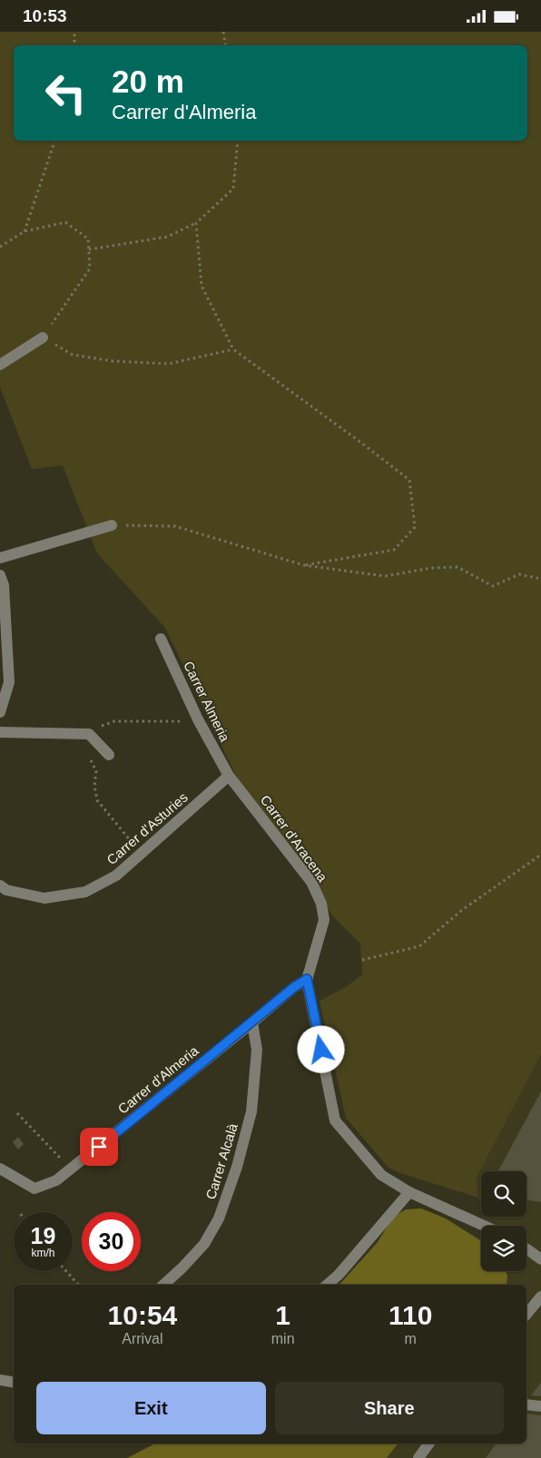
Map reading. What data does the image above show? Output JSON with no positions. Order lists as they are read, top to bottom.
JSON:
{
  "streets": {
    "street": [
      "Carrer Almeria",
      "Carrer d'Asturies",
      "Carrer d'Aracena",
      "Carrer d'Almeria",
      "Carrer Alcalà"
    ]
  },
  "crossings": [
    ["Carrer Almeria", "Carrer d'Asturies"],
    ["Carrer Almeria", "Carrer d'Aracena"],
    ["Carrer d'Asturies", "Carrer d'Aracena"],
    ["Carrer d'Aracena", "Carrer d'Almeria"],
    ["Carrer d'Almeria", "Carrer Alcalà"]
  ],
  "page": {
    "status": "10:53",
    "turn": ["20 m", "Carrer d'Almeria"],
    "speed": "19 km/h",
    "limit": "30",
    "eta": [
      "10:54",
      "Arrival",
      "1",
      "min",
      "110",
      "m"
    ],
    "buttons": ["Exit", "Share"]
  }
}
